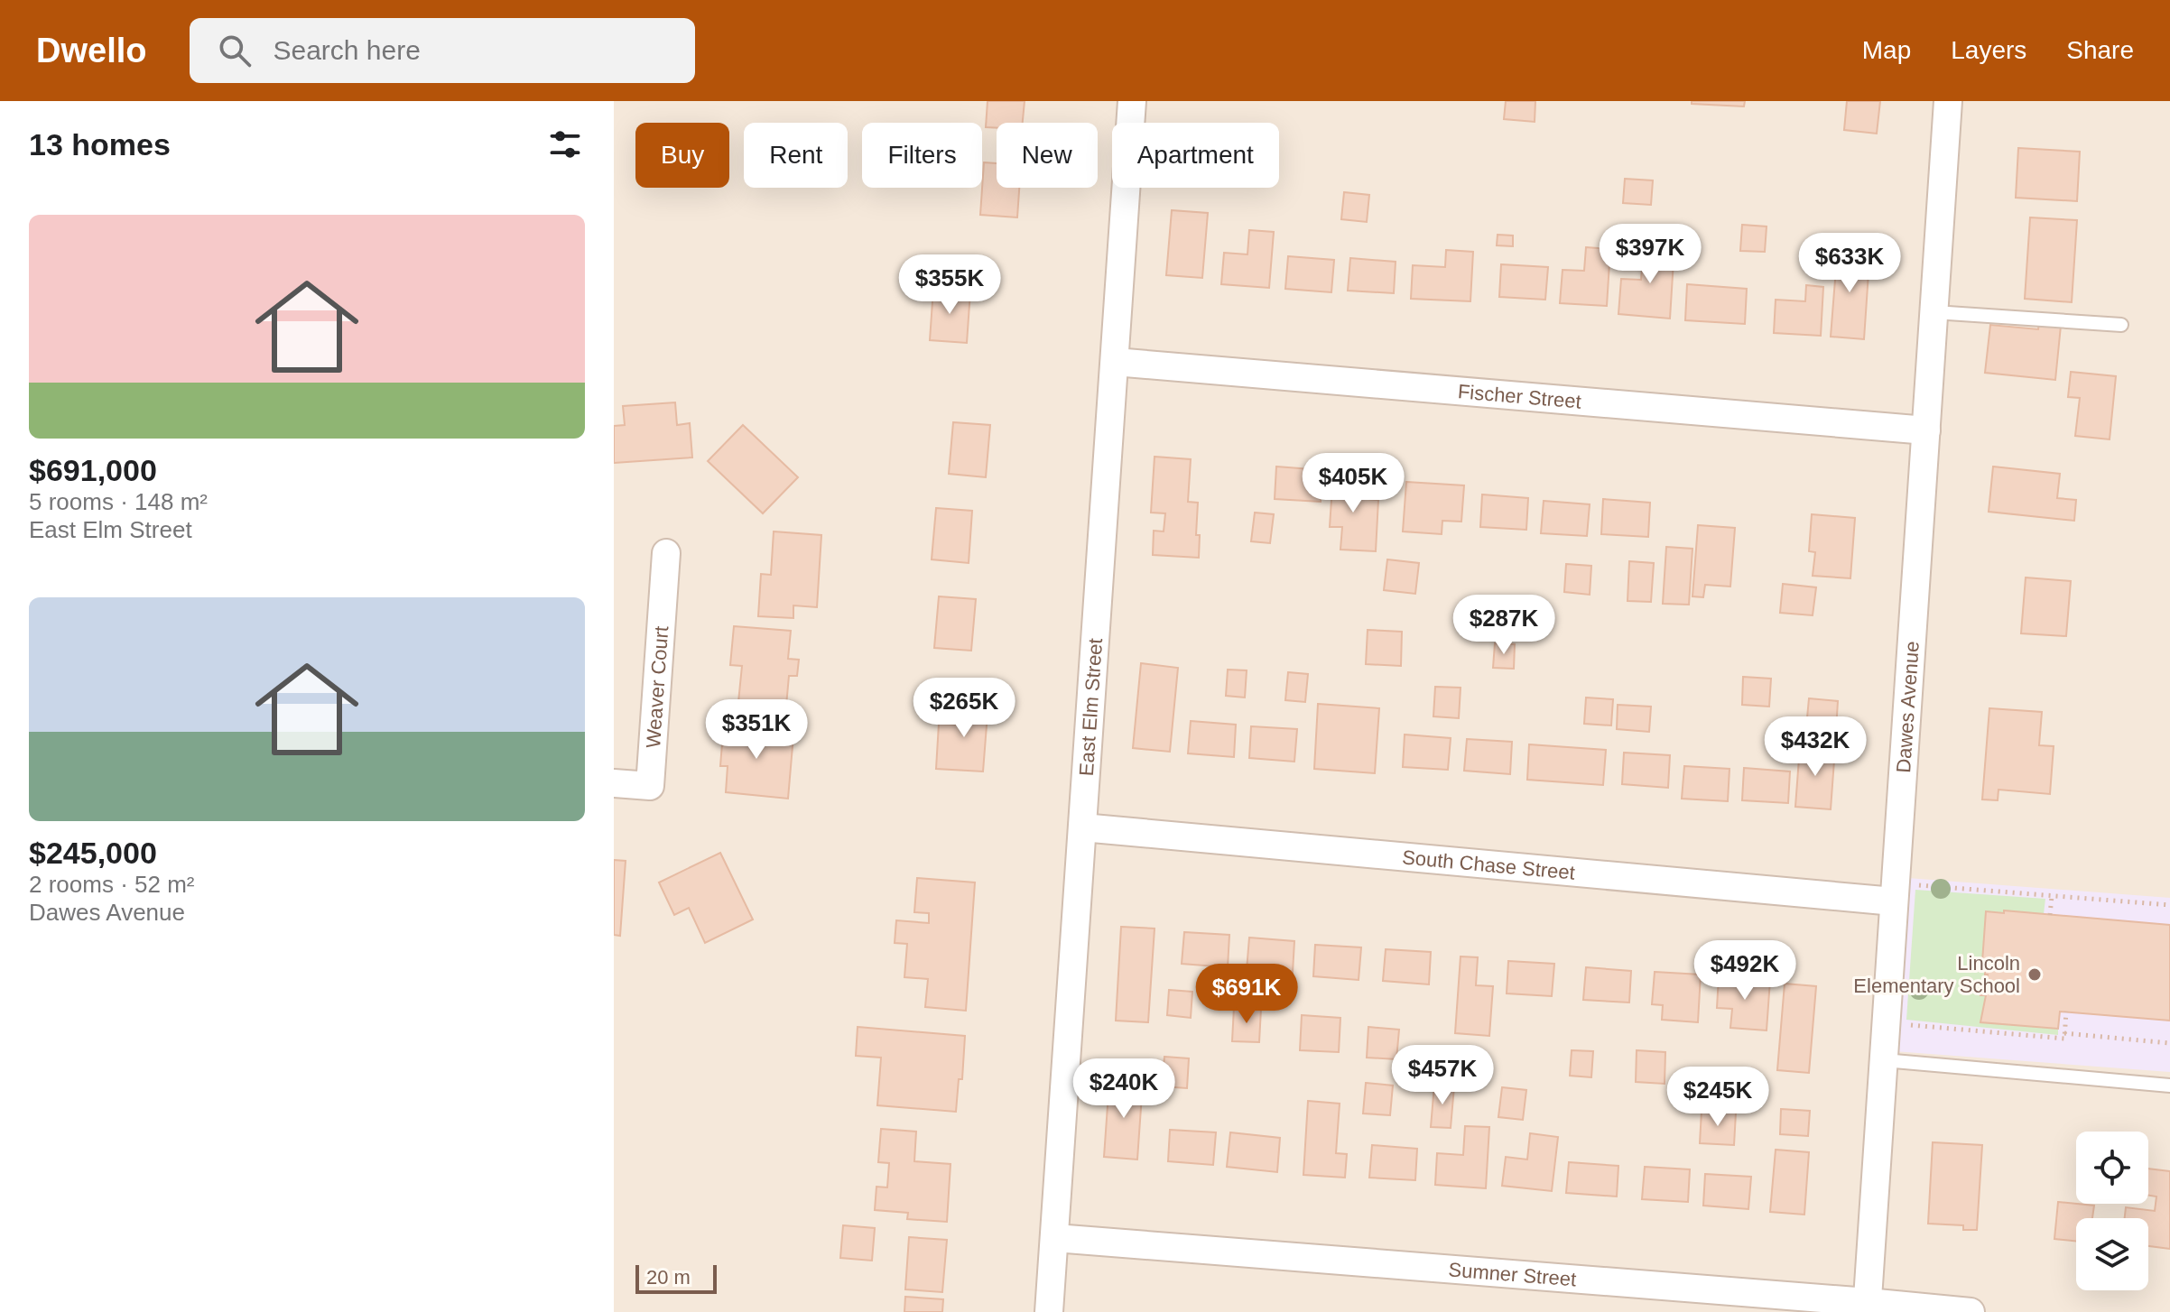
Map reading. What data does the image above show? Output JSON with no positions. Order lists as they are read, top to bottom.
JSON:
{
  "streets": {
    "street": [
      "Fischer Street",
      "Weaver Court",
      "East Elm Street",
      "Dawes Avenue",
      "South Chase Street",
      "Sumner Street"
    ]
  },
  "crossings": [
    ["Fischer Street", "East Elm Street"],
    ["Fischer Street", "Dawes Avenue"],
    ["East Elm Street", "South Chase Street"],
    ["East Elm Street", "Sumner Street"],
    ["Dawes Avenue", "South Chase Street"],
    ["Dawes Avenue", "Sumner Street"]
  ],
  "places": ["Lincoln Elementary School"],
  "scale_bar": "20 m",
  "page": {
    "header": "Dwello",
    "search": "Search here",
    "nav": ["Map", "Layers", "Share"],
    "heading": "13 homes",
    "chip": [
      "Buy",
      "Rent",
      "Filters",
      "New",
      "Apartment"
    ],
    "list": [
      {
        "name": "$691,000",
        "note": "5 rooms · 148 m² · East Elm Street"
      },
      {
        "name": "$245,000",
        "note": "2 rooms · 52 m² · Dawes Avenue"
      }
    ],
    "price": [
      "$397K",
      "$633K",
      "$355K",
      "$405K",
      "$287K",
      "$265K",
      "$351K",
      "$432K",
      "$492K",
      "$691K",
      "$457K",
      "$240K",
      "$245K"
    ],
    "scale": "20 m"
  }
}
